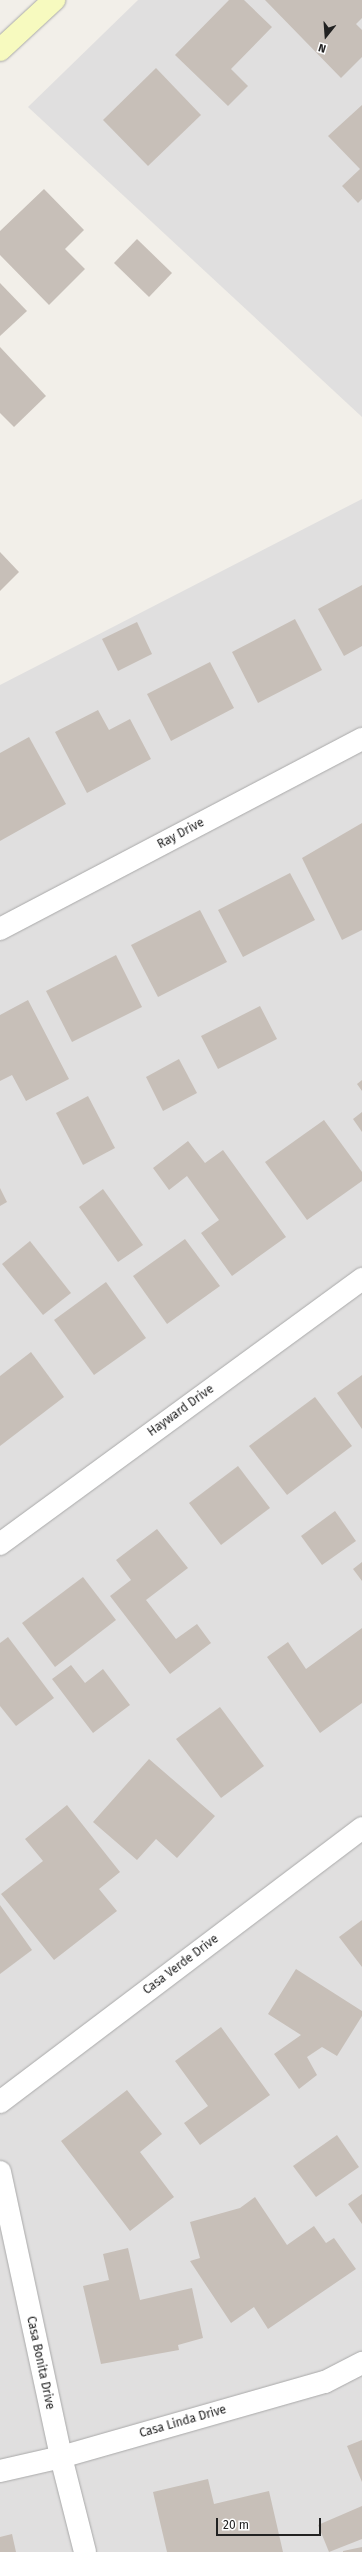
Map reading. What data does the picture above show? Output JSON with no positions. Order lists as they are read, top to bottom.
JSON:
{
  "streets": {
    "street": [
      "Ray Drive",
      "Hayward Drive",
      "Casa Verde Drive",
      "Casa Bonita Drive",
      "Casa Linda Drive"
    ]
  },
  "crossings": [
    ["Casa Bonita Drive", "Casa Linda Drive"]
  ],
  "scale_bar": "20 m",
  "north": "bottom"
}
